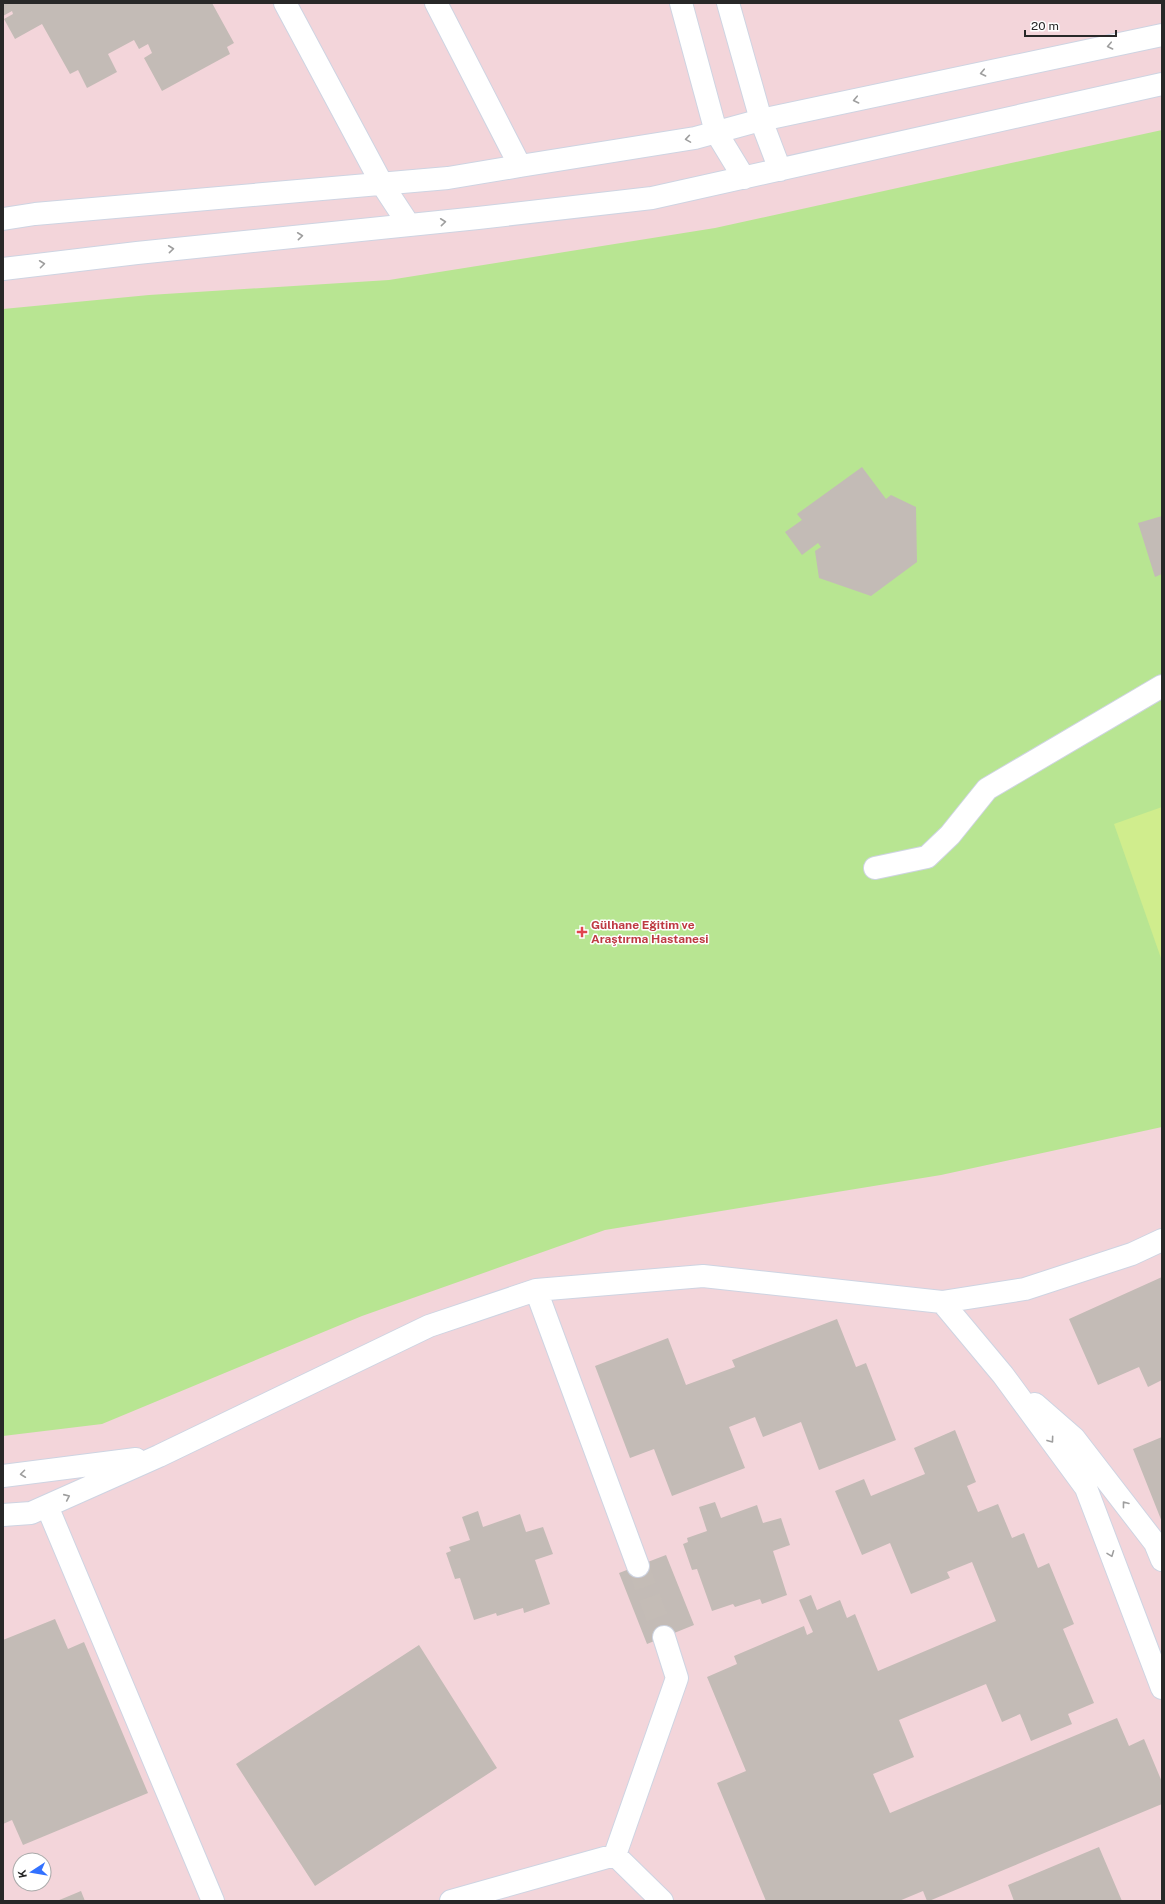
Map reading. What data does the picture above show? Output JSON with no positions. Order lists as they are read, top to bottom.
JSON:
{
  "places": {
    "health": ["Gülhane Eğitim ve Araştırma Hastanesi"]
  },
  "scale_bar": "20 m",
  "north": "left"
}
